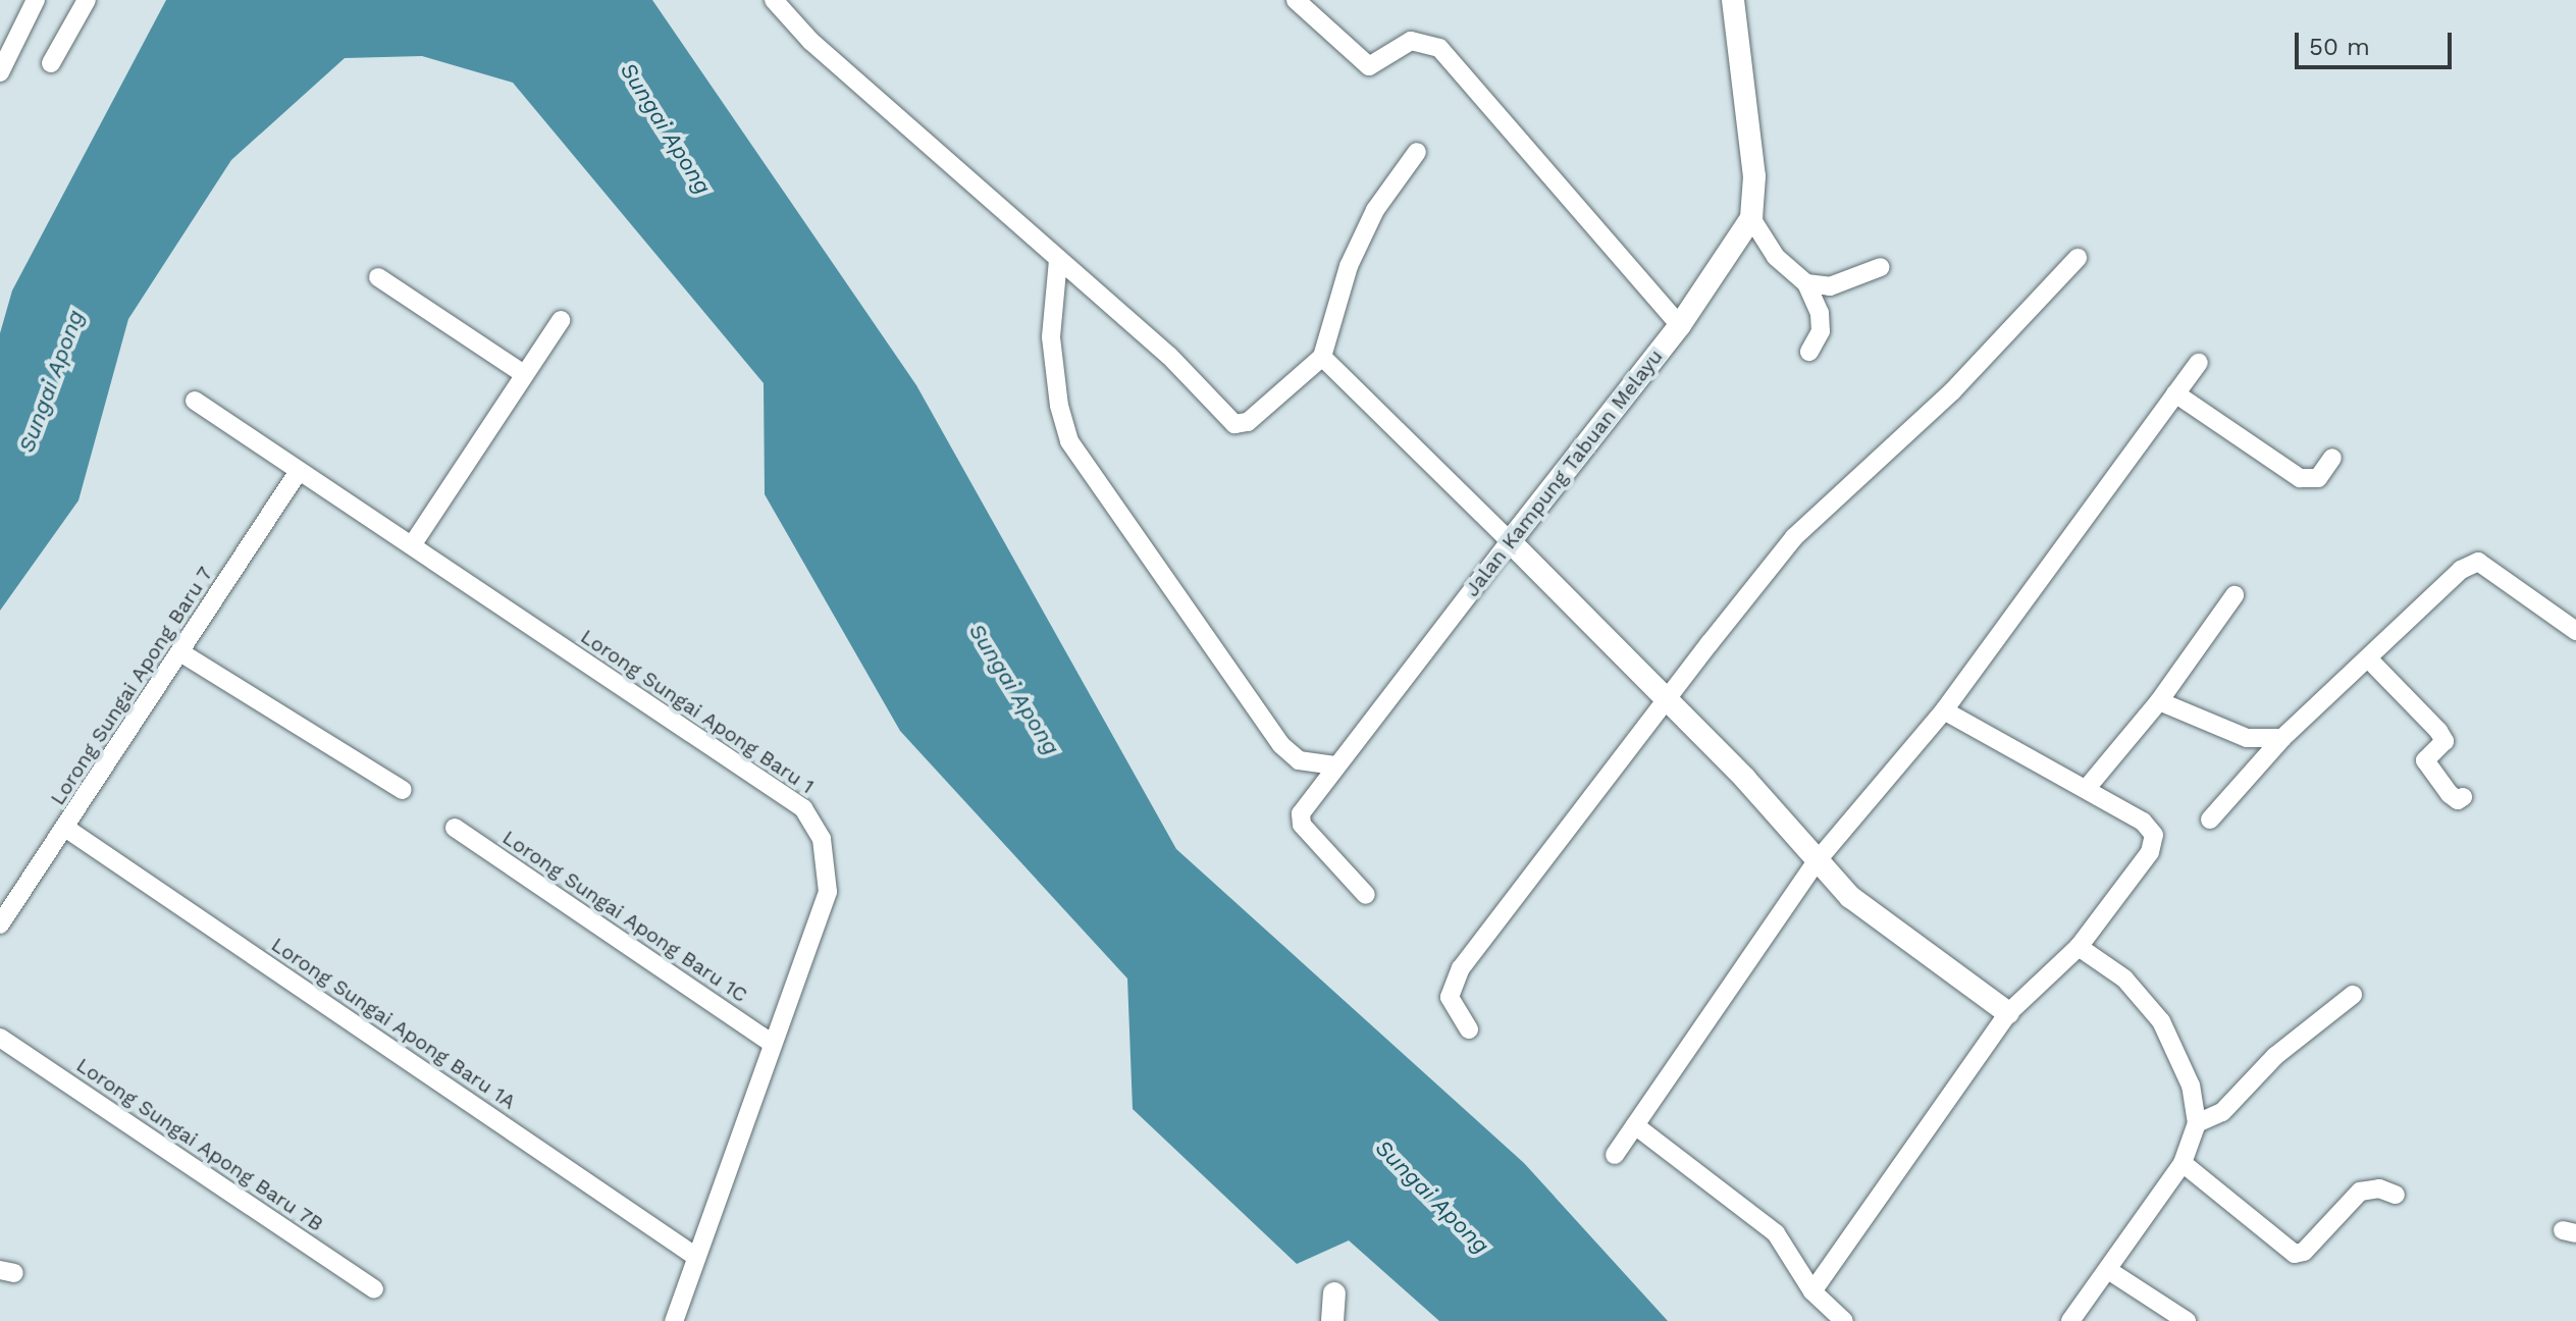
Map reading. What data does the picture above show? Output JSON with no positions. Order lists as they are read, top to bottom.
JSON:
{
  "streets": {
    "street": [
      "Jalan Kampung Tabuan Melayu",
      "Lorong Sungai Apong Baru 7",
      "Lorong Sungai Apong Baru 1",
      "Lorong Sungai Apong Baru 1C",
      "Lorong Sungai Apong Baru 1A",
      "Lorong Sungai Apong Baru 7B"
    ]
  },
  "crossings": [
    ["Lorong Sungai Apong Baru 7", "Lorong Sungai Apong Baru 1"],
    ["Lorong Sungai Apong Baru 7", "Lorong Sungai Apong Baru 1A"],
    ["Lorong Sungai Apong Baru 1", "Lorong Sungai Apong Baru 1C"],
    ["Lorong Sungai Apong Baru 1", "Lorong Sungai Apong Baru 1A"]
  ],
  "water": ["Sungai Apong"],
  "scale_bar": "50 m"
}
